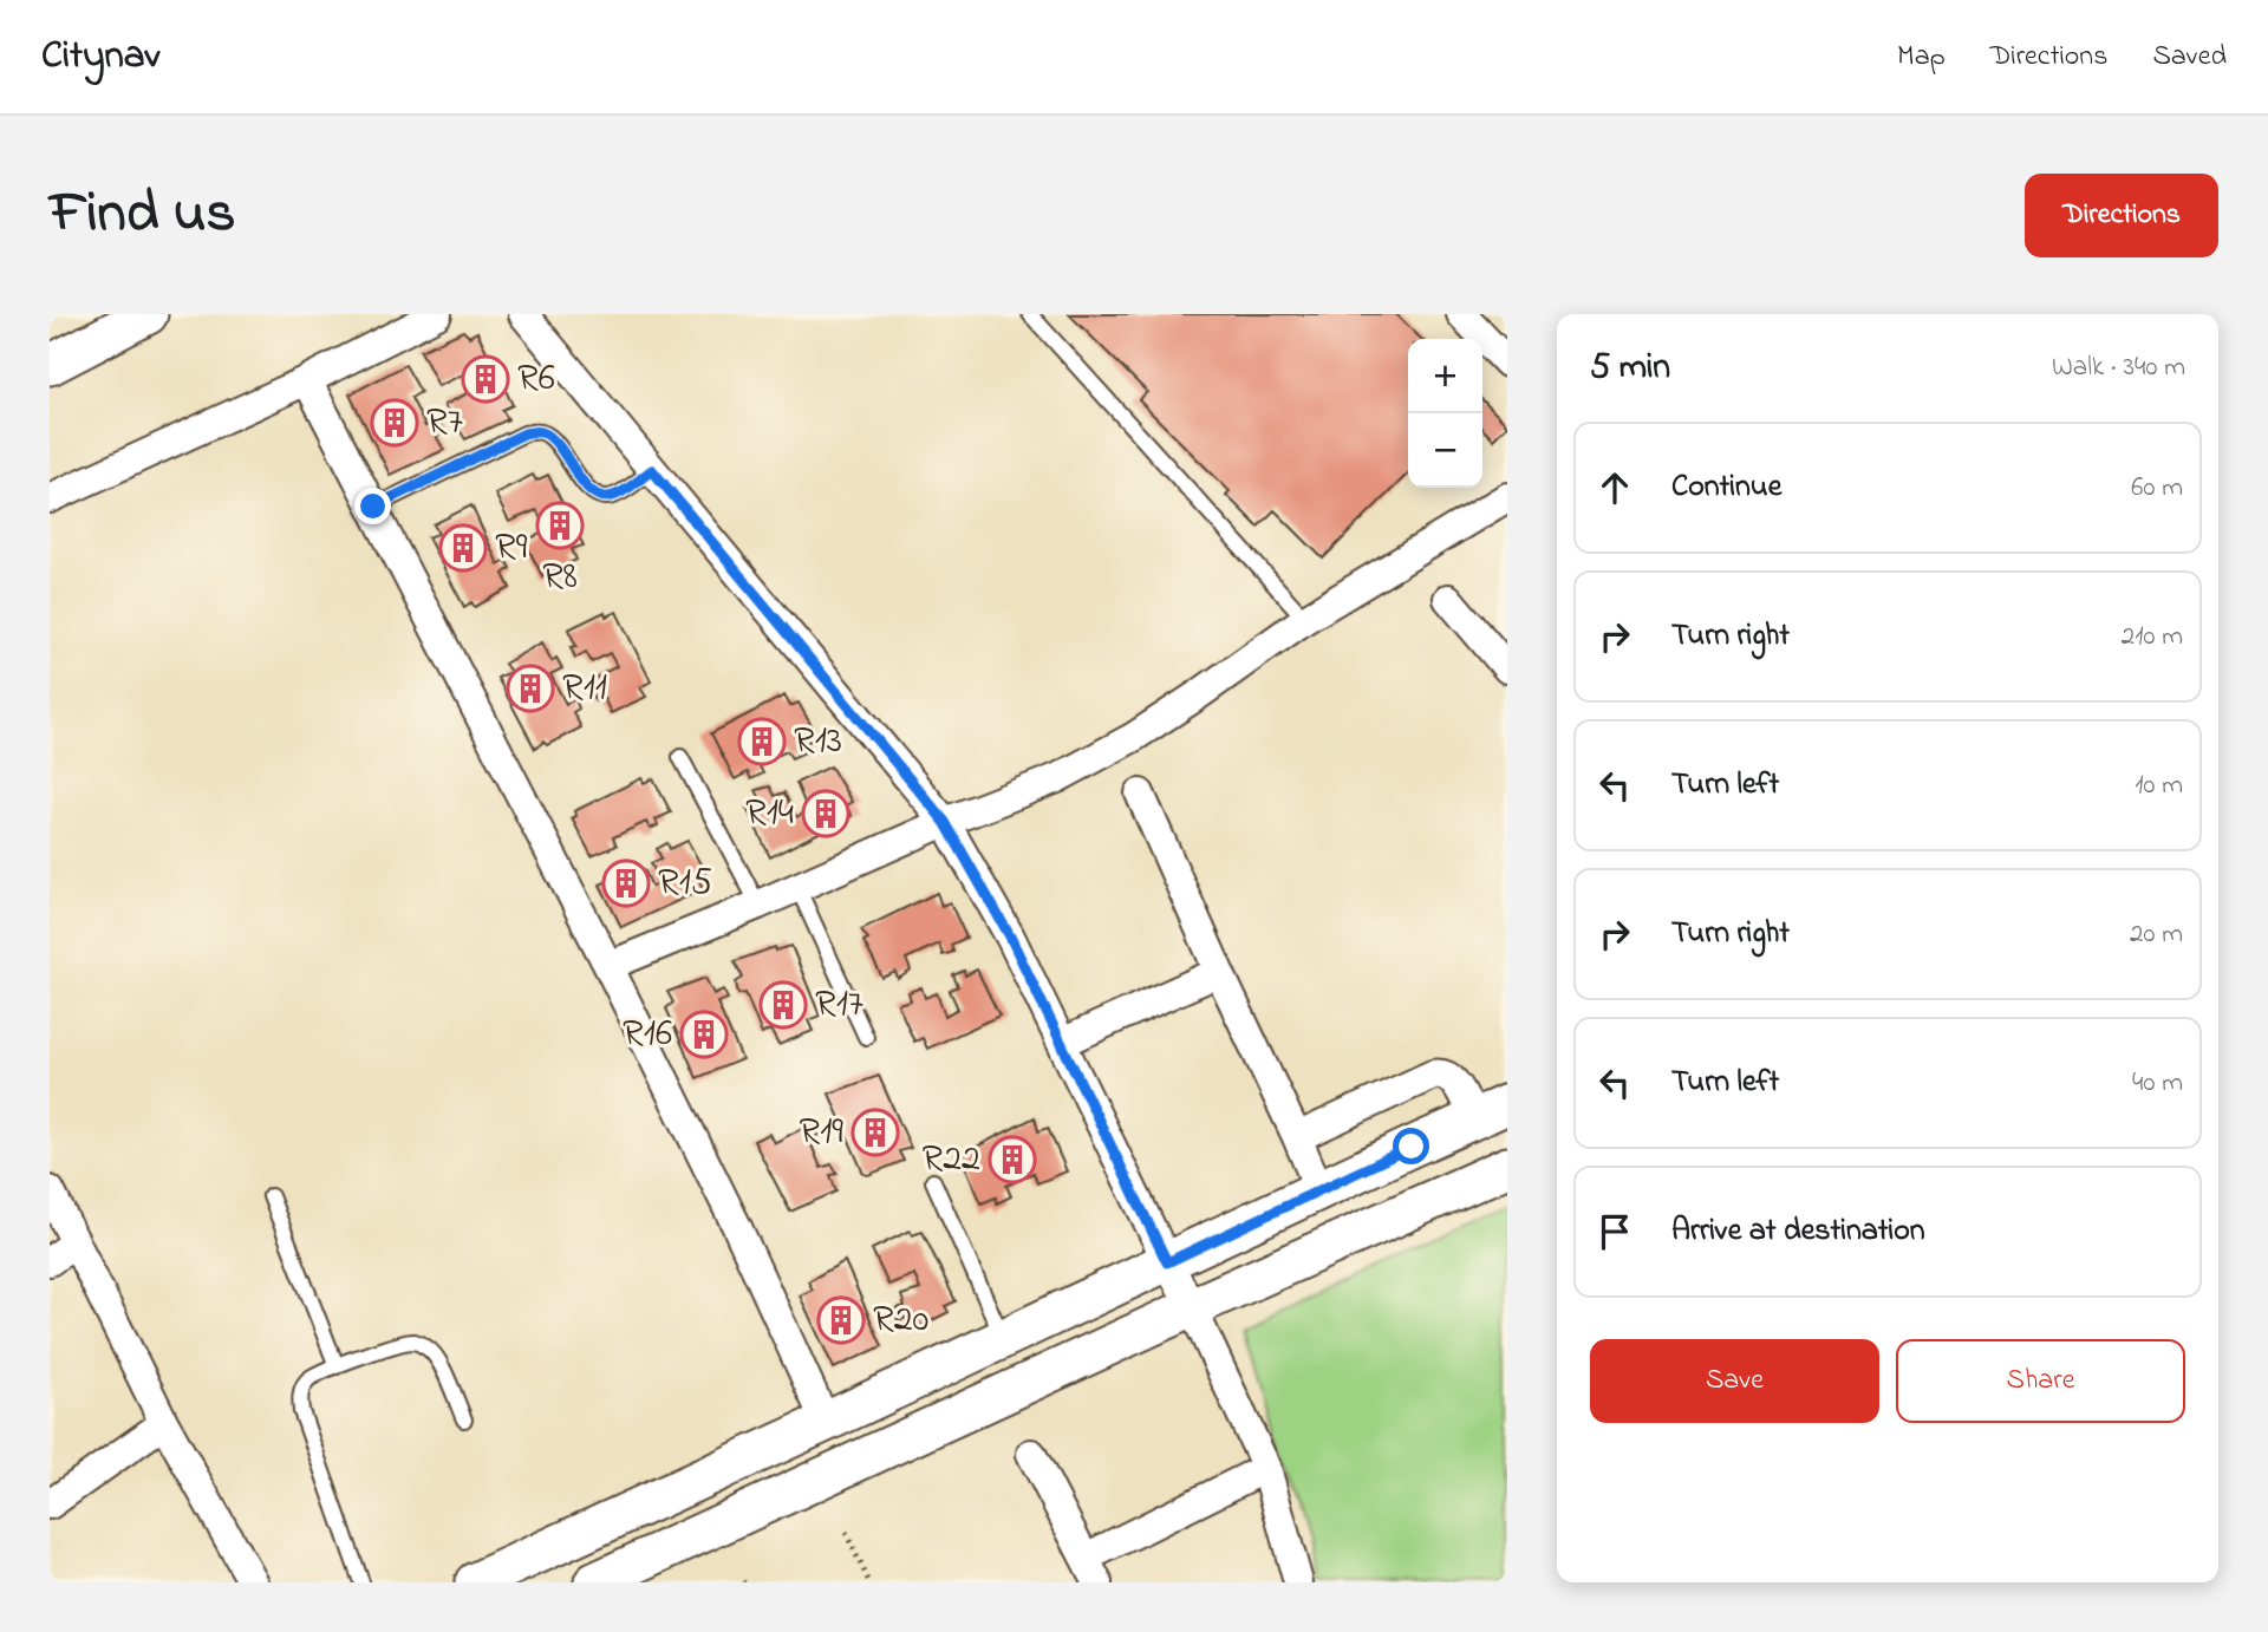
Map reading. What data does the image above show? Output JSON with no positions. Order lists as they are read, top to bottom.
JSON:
{
  "places": {
    "building": [
      "R6",
      "R7",
      "R8",
      "R9",
      "R11",
      "R13",
      "R14",
      "R15",
      "R17",
      "R16",
      "R19",
      "R22",
      "R20"
    ]
  },
  "page": {
    "header": "Citynav",
    "nav": ["Map", "Directions", "Saved"],
    "title": "Find us",
    "buttons": [
      "Directions",
      ["Save", "Share"]
    ],
    "heading": ["5 min", "Walk · 340 m"],
    "map_buttons": ["+", "−"],
    "list": [
      ["Continue", "60 m"],
      ["Turn right", "210 m"],
      ["Turn left", "10 m"],
      ["Turn right", "20 m"],
      ["Turn left", "40 m"],
      "Arrive at destination"
    ]
  }
}
